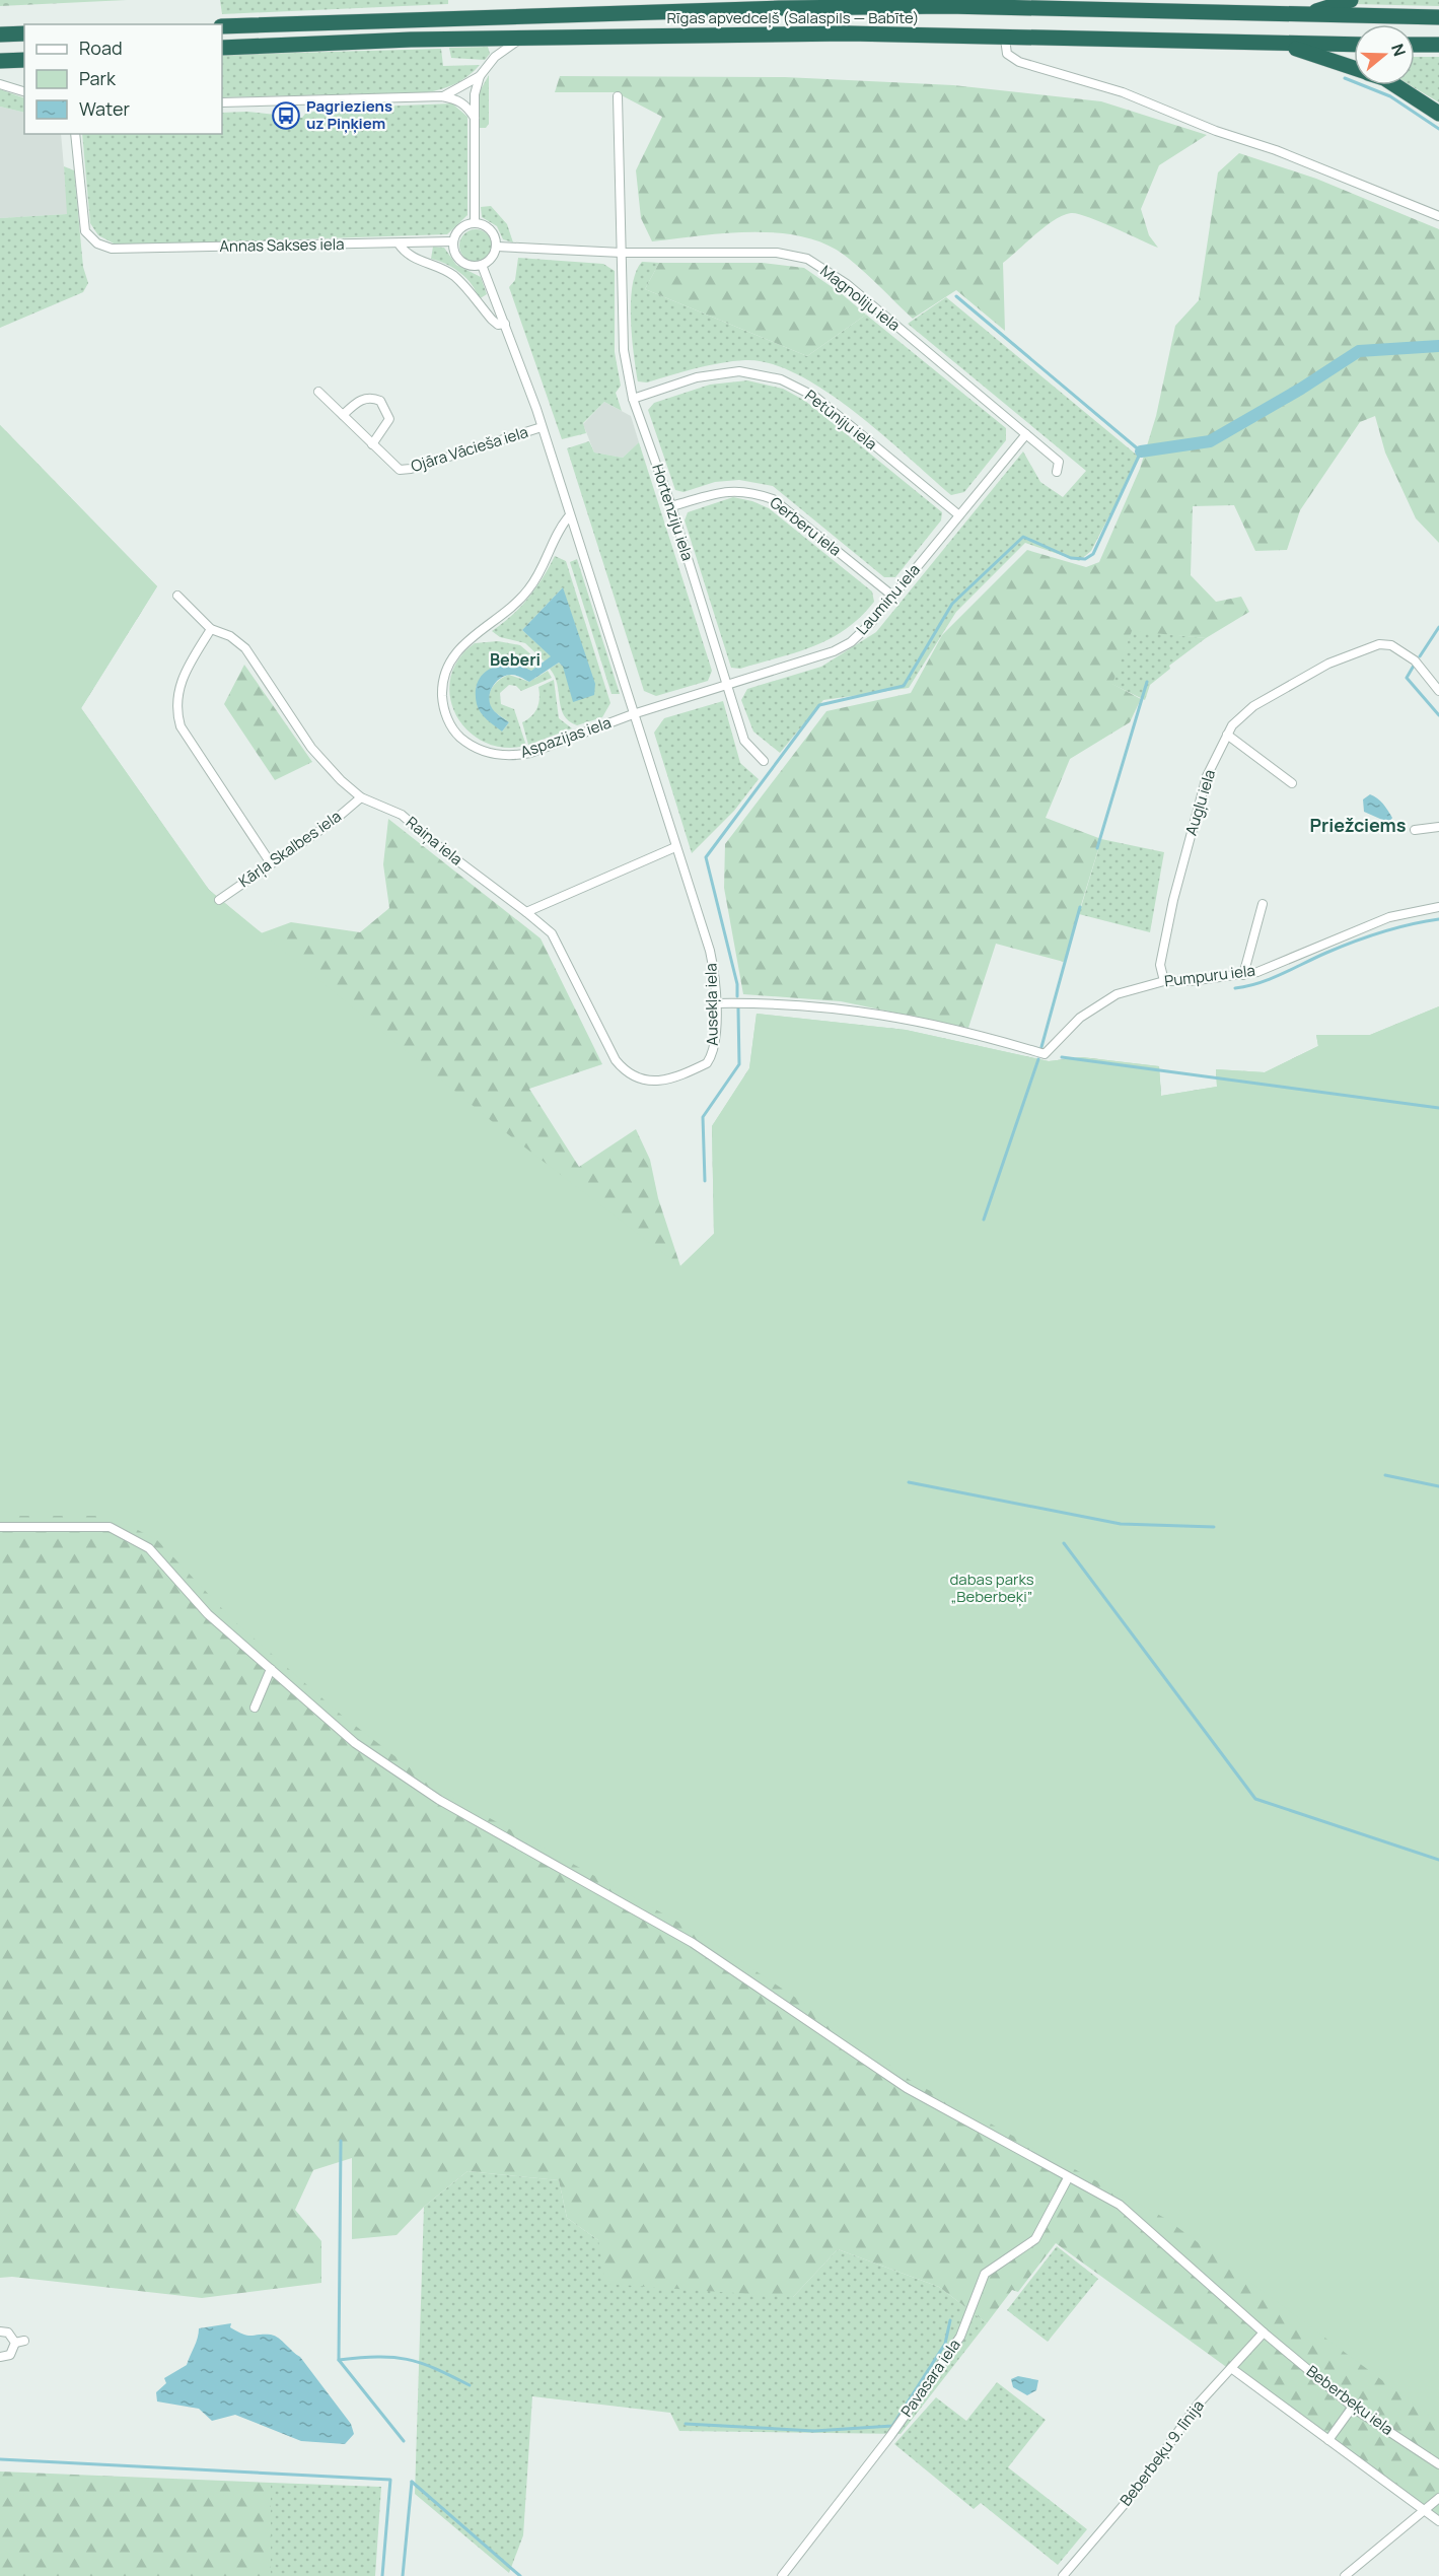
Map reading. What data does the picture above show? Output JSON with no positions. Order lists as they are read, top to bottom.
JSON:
{
  "streets": {
    "highway": ["Rīgas apvedceļš (Salaspils — Babīte)"],
    "street": [
      "Annas Sakses iela",
      "Magnoliju iela",
      "Petūniju iela",
      "Ojāra Vācieša iela",
      "Hortenziju iela",
      "Gerberu iela",
      "Laumiņu iela",
      "Aspazijas iela",
      "Augļu iela",
      "Raiņa iela",
      "Kārļa Skalbes iela",
      "Pumpuru iela",
      "Ausekļa iela",
      "Pavasara iela",
      "Beberbeķu iela",
      "Beberbeķu 9. līnija"
    ]
  },
  "crossings": [
    ["Annas Sakses iela", "Magnoliju iela"],
    ["Magnoliju iela", "Hortenziju iela"],
    ["Magnoliju iela", "Laumiņu iela"],
    ["Petūniju iela", "Hortenziju iela"],
    ["Petūniju iela", "Laumiņu iela"],
    ["Hortenziju iela", "Gerberu iela"],
    ["Hortenziju iela", "Laumiņu iela"],
    ["Gerberu iela", "Laumiņu iela"],
    ["Laumiņu iela", "Aspazijas iela"],
    ["Laumiņu iela", "Ausekļa iela"],
    ["Aspazijas iela", "Ausekļa iela"],
    ["Augļu iela", "Pumpuru iela"],
    ["Raiņa iela", "Kārļa Skalbes iela"],
    ["Raiņa iela", "Ausekļa iela"],
    ["Pumpuru iela", "Ausekļa iela"],
    ["Pavasara iela", "Beberbeķu iela"],
    ["Beberbeķu iela", "Beberbeķu 9. līnija"]
  ],
  "districts": ["Beberi", "Priežciems"],
  "parks": ["dabas parks „Beberbeķi”"],
  "places": {
    "bus stop": ["Pagrieziens uz Piņķiem"]
  },
  "legend": ["Road", "Park", "Water"],
  "north": "right"
}
